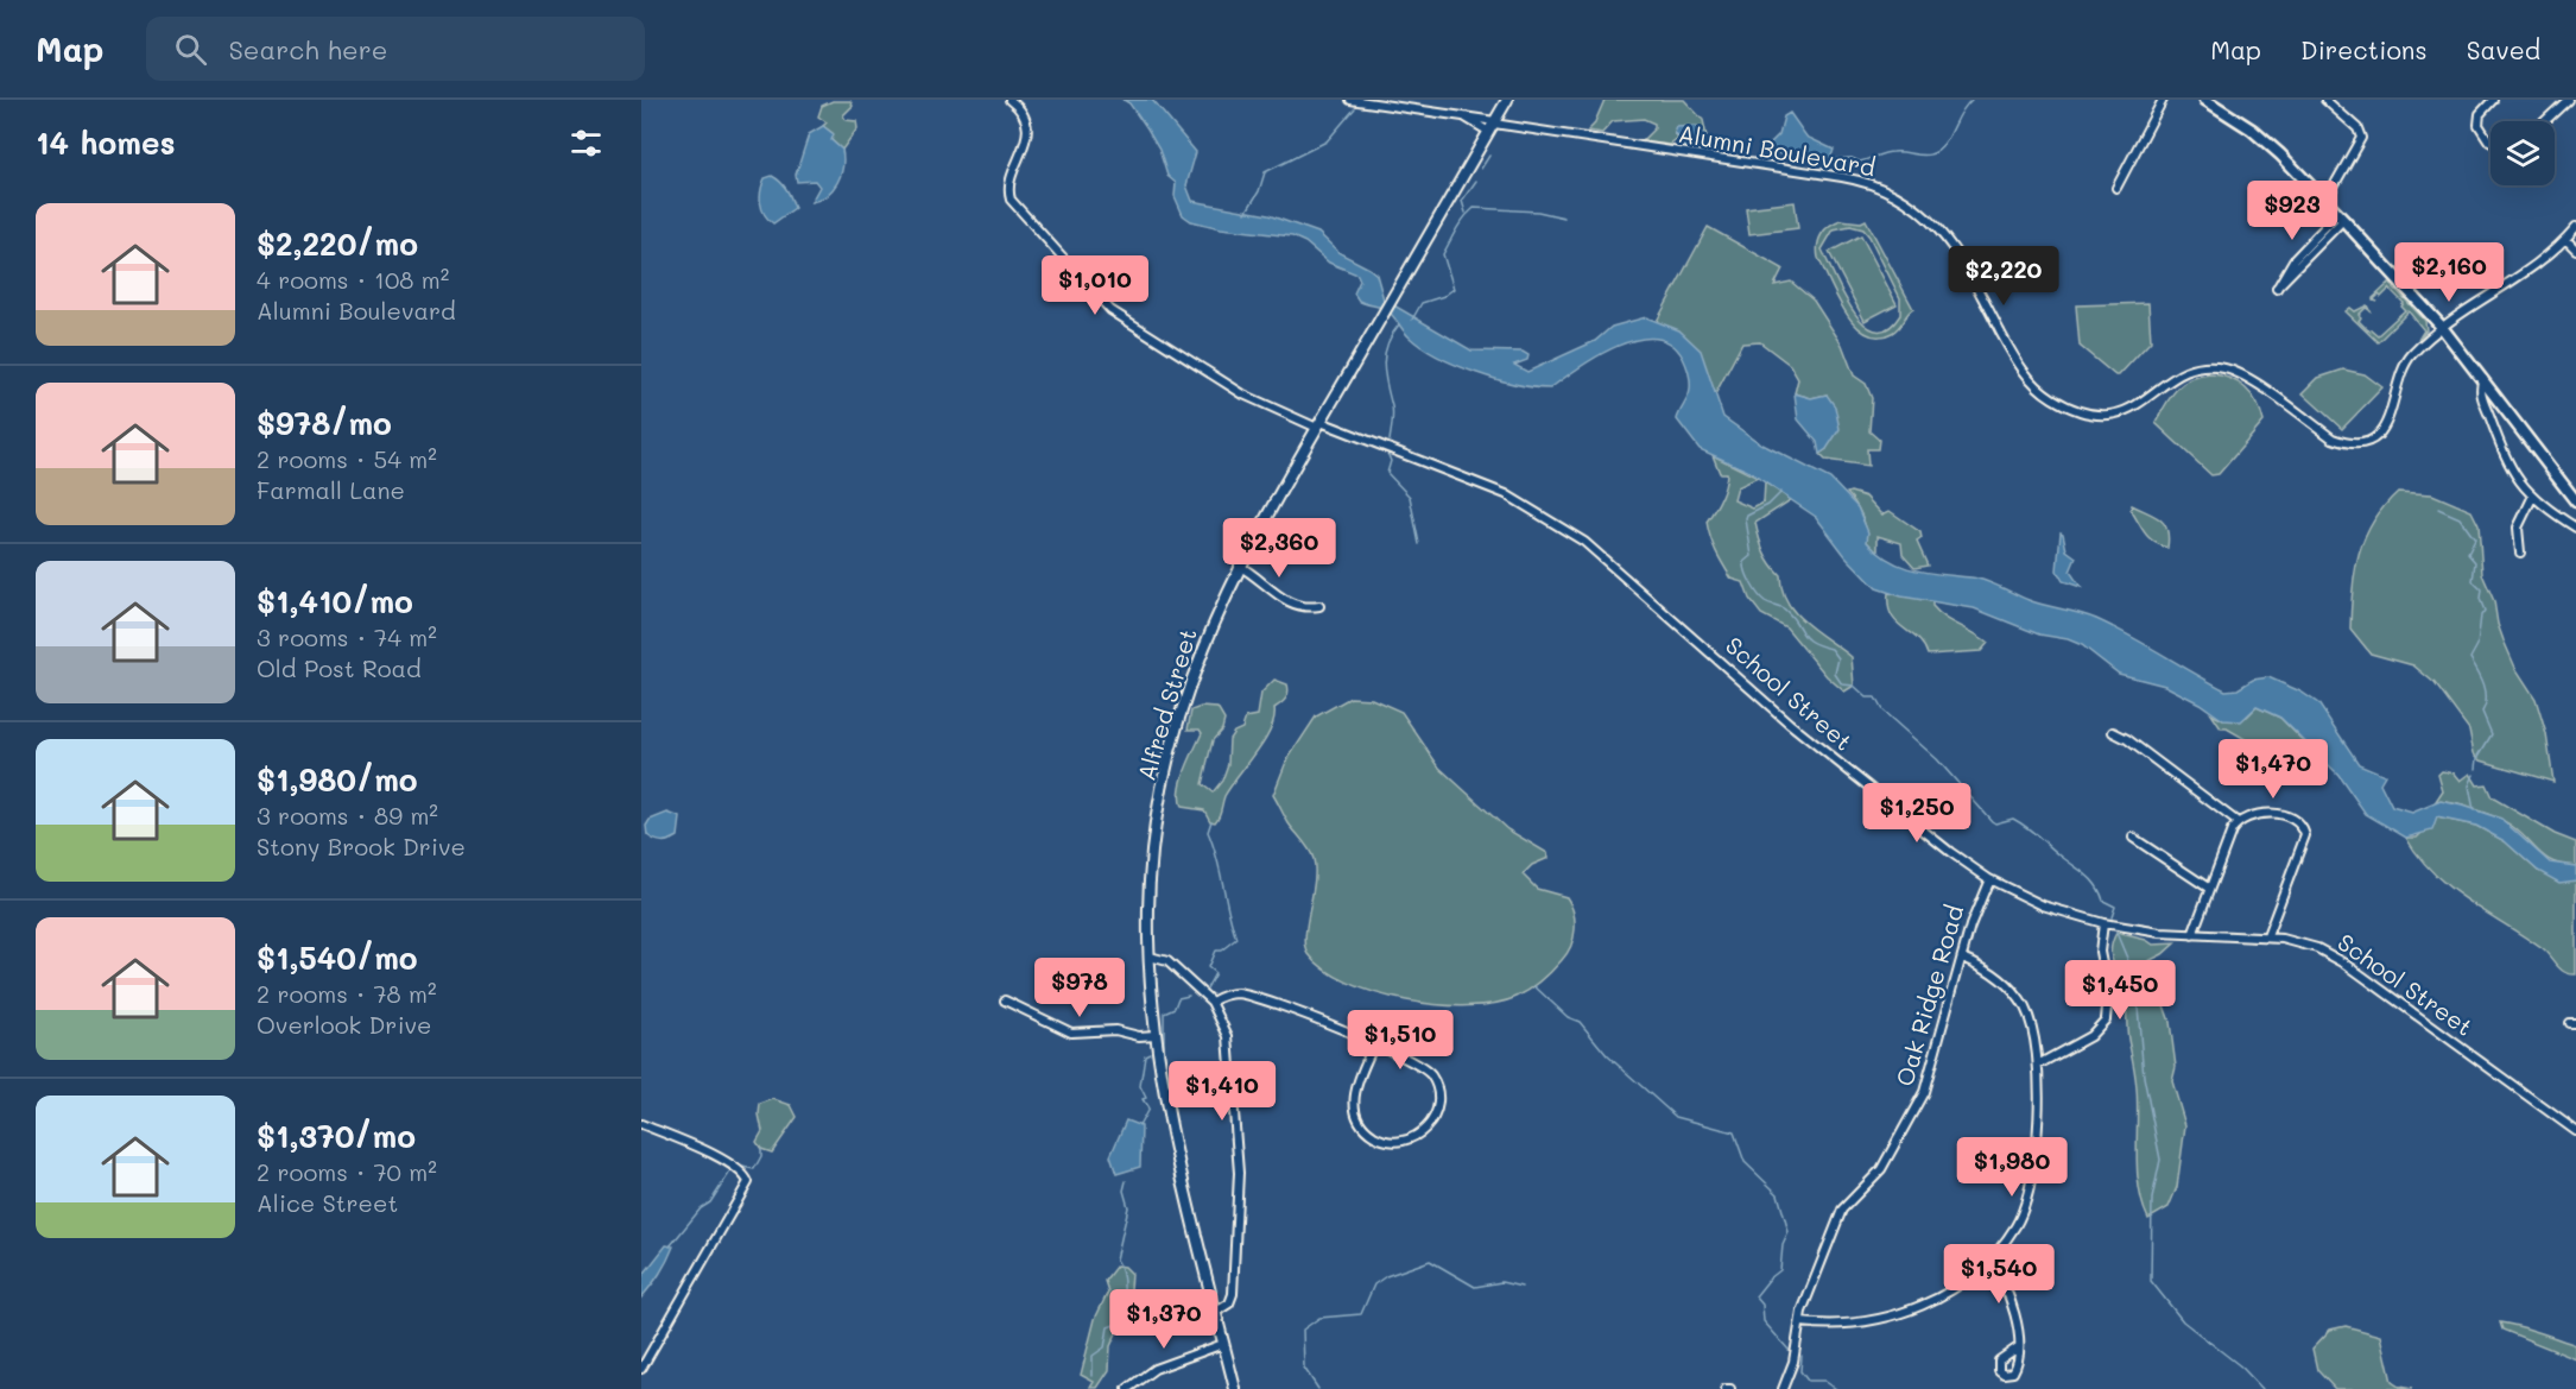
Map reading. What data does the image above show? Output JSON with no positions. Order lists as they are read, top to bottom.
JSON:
{
  "streets": {
    "main road": ["Alfred Street"],
    "street": ["Alumni Boulevard", "School Street", "Oak Ridge Road"]
  },
  "crossings": [
    ["Alumni Boulevard", "Alfred Street"],
    ["School Street", "Alfred Street"],
    ["School Street", "Oak Ridge Road"]
  ],
  "page": {
    "header": "Map",
    "search": "Search here",
    "nav": ["Map", "Directions", "Saved"],
    "heading": "14 homes",
    "price": [
      "$923",
      "$2,160",
      "$2,220",
      "$1,010",
      "$2,360",
      "$1,470",
      "$1,250",
      "$978",
      "$1,450",
      "$1,510",
      "$1,410",
      "$1,980",
      "$1,540",
      "$1,370"
    ],
    "list": [
      {
        "name": "$2,220/mo",
        "note": "4 rooms · 108 m² · Alumni Boulevard"
      },
      {
        "name": "$978/mo",
        "note": "2 rooms · 54 m² · Farmall Lane"
      },
      {
        "name": "$1,410/mo",
        "note": "3 rooms · 74 m² · Old Post Road"
      },
      {
        "name": "$1,980/mo",
        "note": "3 rooms · 89 m² · Stony Brook Drive"
      },
      {
        "name": "$1,540/mo",
        "note": "2 rooms · 78 m² · Overlook Drive"
      },
      {
        "name": "$1,370/mo",
        "note": "2 rooms · 70 m² · Alice Street"
      }
    ]
  }
}
